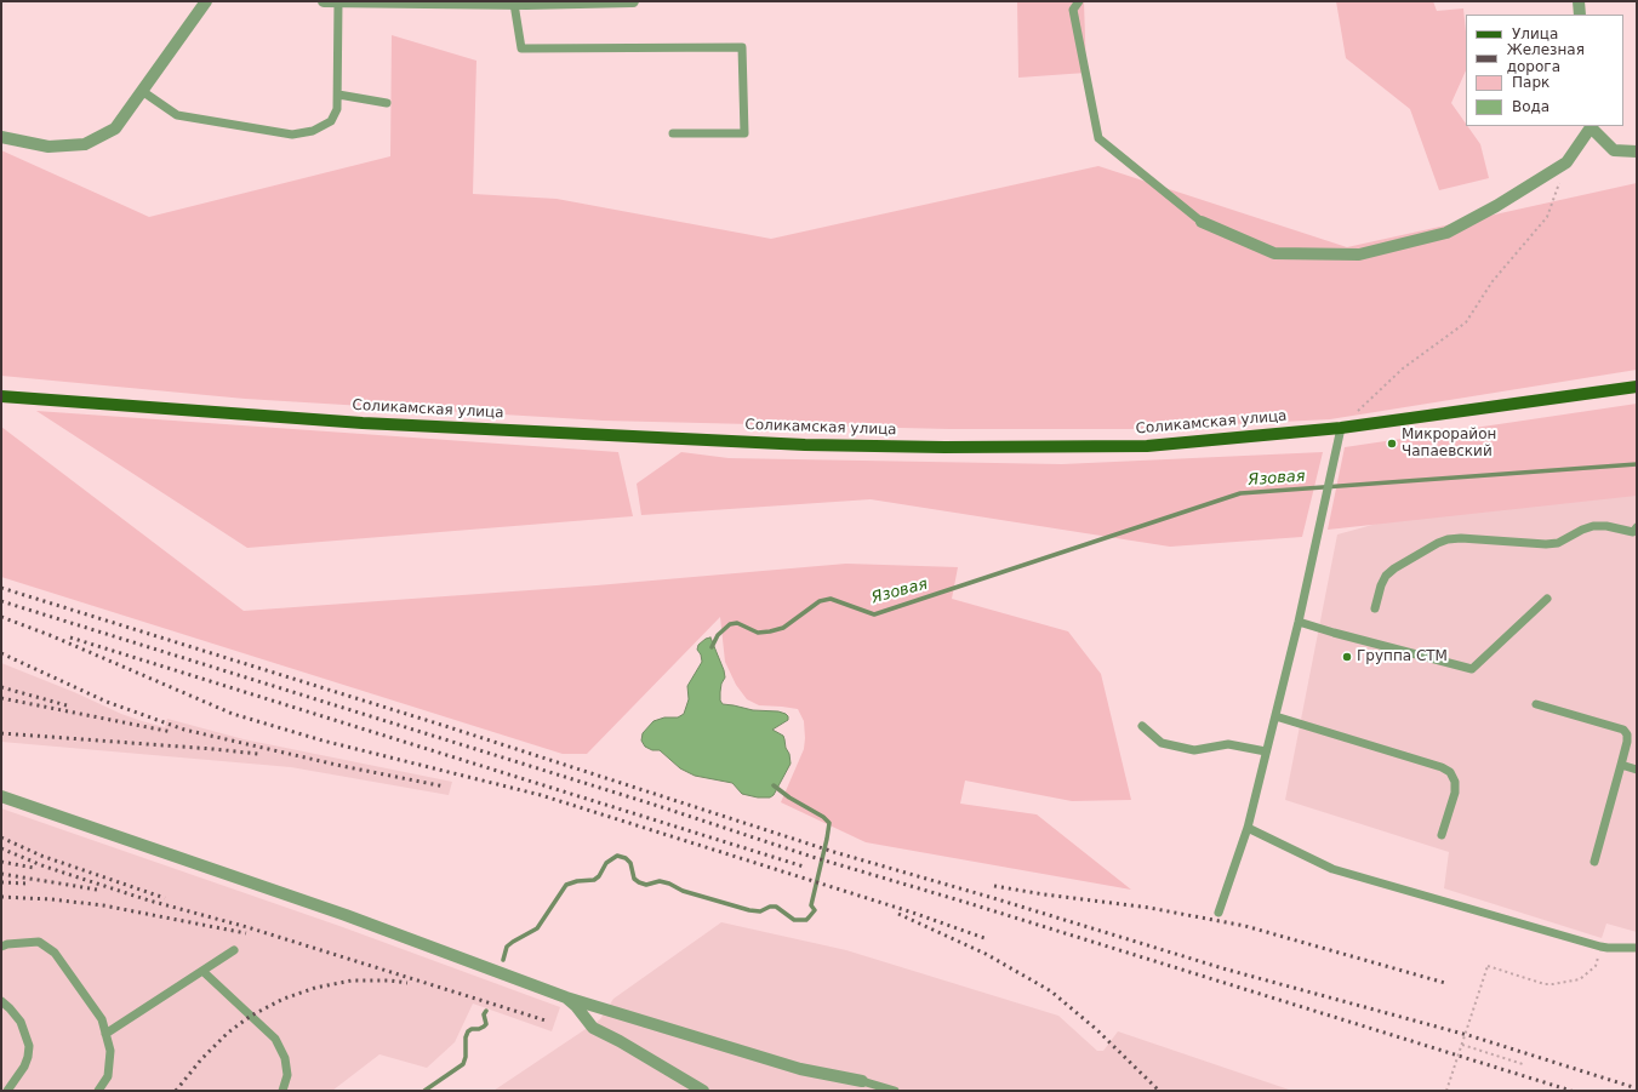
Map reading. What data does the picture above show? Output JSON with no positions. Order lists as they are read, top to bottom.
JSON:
{
  "streets": {
    "main road": ["Соликамская улица"]
  },
  "water": ["Язовая"],
  "places": ["Микрорайон Чапаевский", "Группа СТМ"],
  "legend": [
    "Улица",
    "Железная дорога",
    "Парк",
    "Вода"
  ]
}
